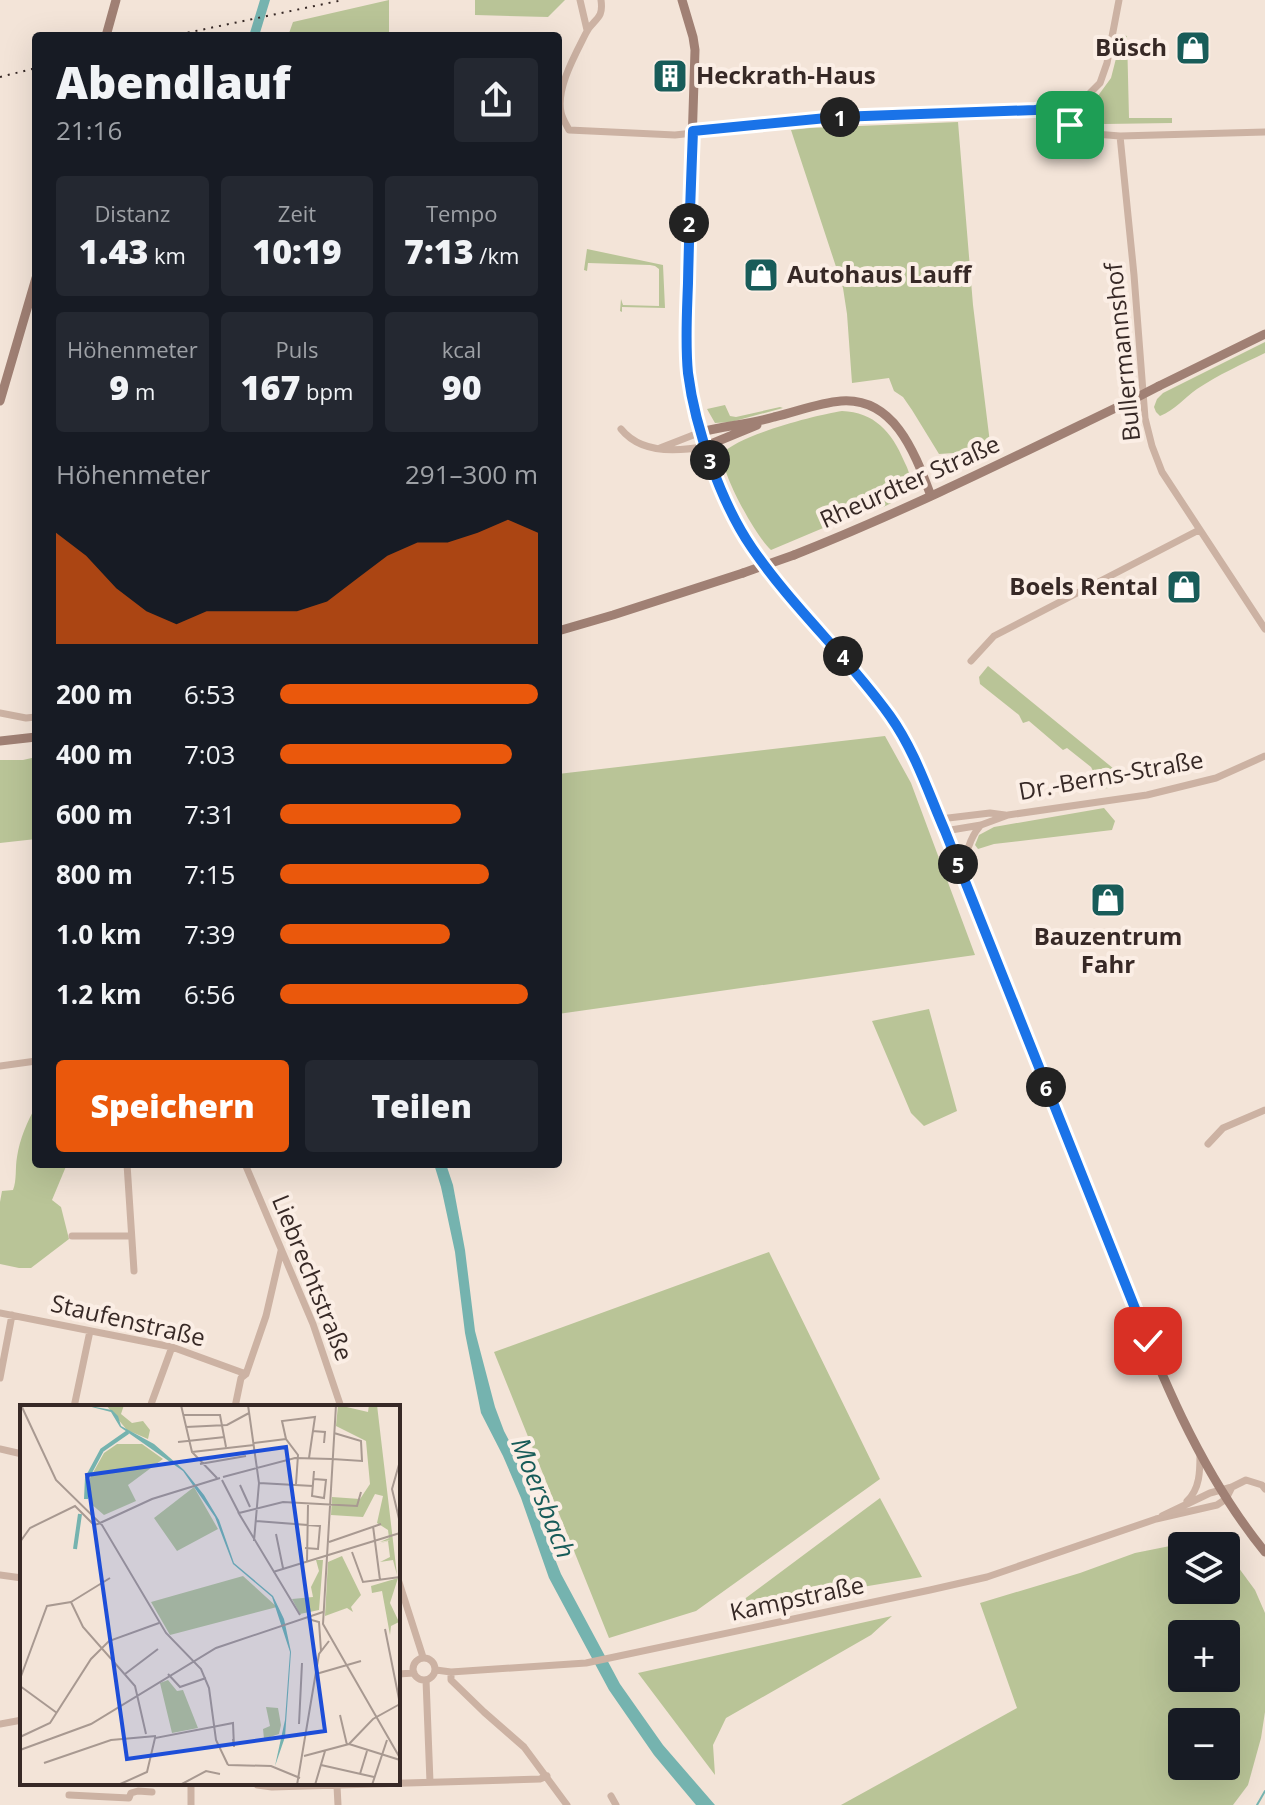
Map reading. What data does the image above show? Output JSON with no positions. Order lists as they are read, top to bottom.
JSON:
{
  "streets": {
    "main road": ["Rheurdter Straße"],
    "street": [
      "Bullermannshof",
      "Dr.-Berns-Straße",
      "Liebrechtstraße",
      "Staufenstraße",
      "Kampstraße"
    ]
  },
  "water": ["Moersbach"],
  "places": {
    "shop": [
      "Büsch",
      "Autohaus Lauff",
      "Boels Rental",
      "Bauzentrum Fahr"
    ],
    "building": ["Heckrath-Haus"]
  },
  "page": {
    "heading": ["Abendlauf", "21:16"],
    "pins": [
      "1",
      "2",
      "3",
      "4",
      "5",
      "6"
    ],
    "stats": [
      ["Distanz", "1.43 km"],
      ["Zeit", "10:19"],
      ["Tempo", "7:13 /km"],
      ["Höhenmeter", "9 m"],
      ["Puls", "167 bpm"],
      ["kcal", "90"]
    ],
    "chart": ["Höhenmeter", "291–300 m"],
    "list": [
      {
        "name": "200 m",
        "note": "6:53"
      },
      {
        "name": "400 m",
        "note": "7:03"
      },
      {
        "name": "600 m",
        "note": "7:31"
      },
      {
        "name": "800 m",
        "note": "7:15"
      },
      {
        "name": "1.0 km",
        "note": "7:39"
      },
      {
        "name": "1.2 km",
        "note": "6:56"
      }
    ],
    "buttons": ["Speichern", "Teilen"],
    "map_buttons": ["+", "−"]
  }
}
